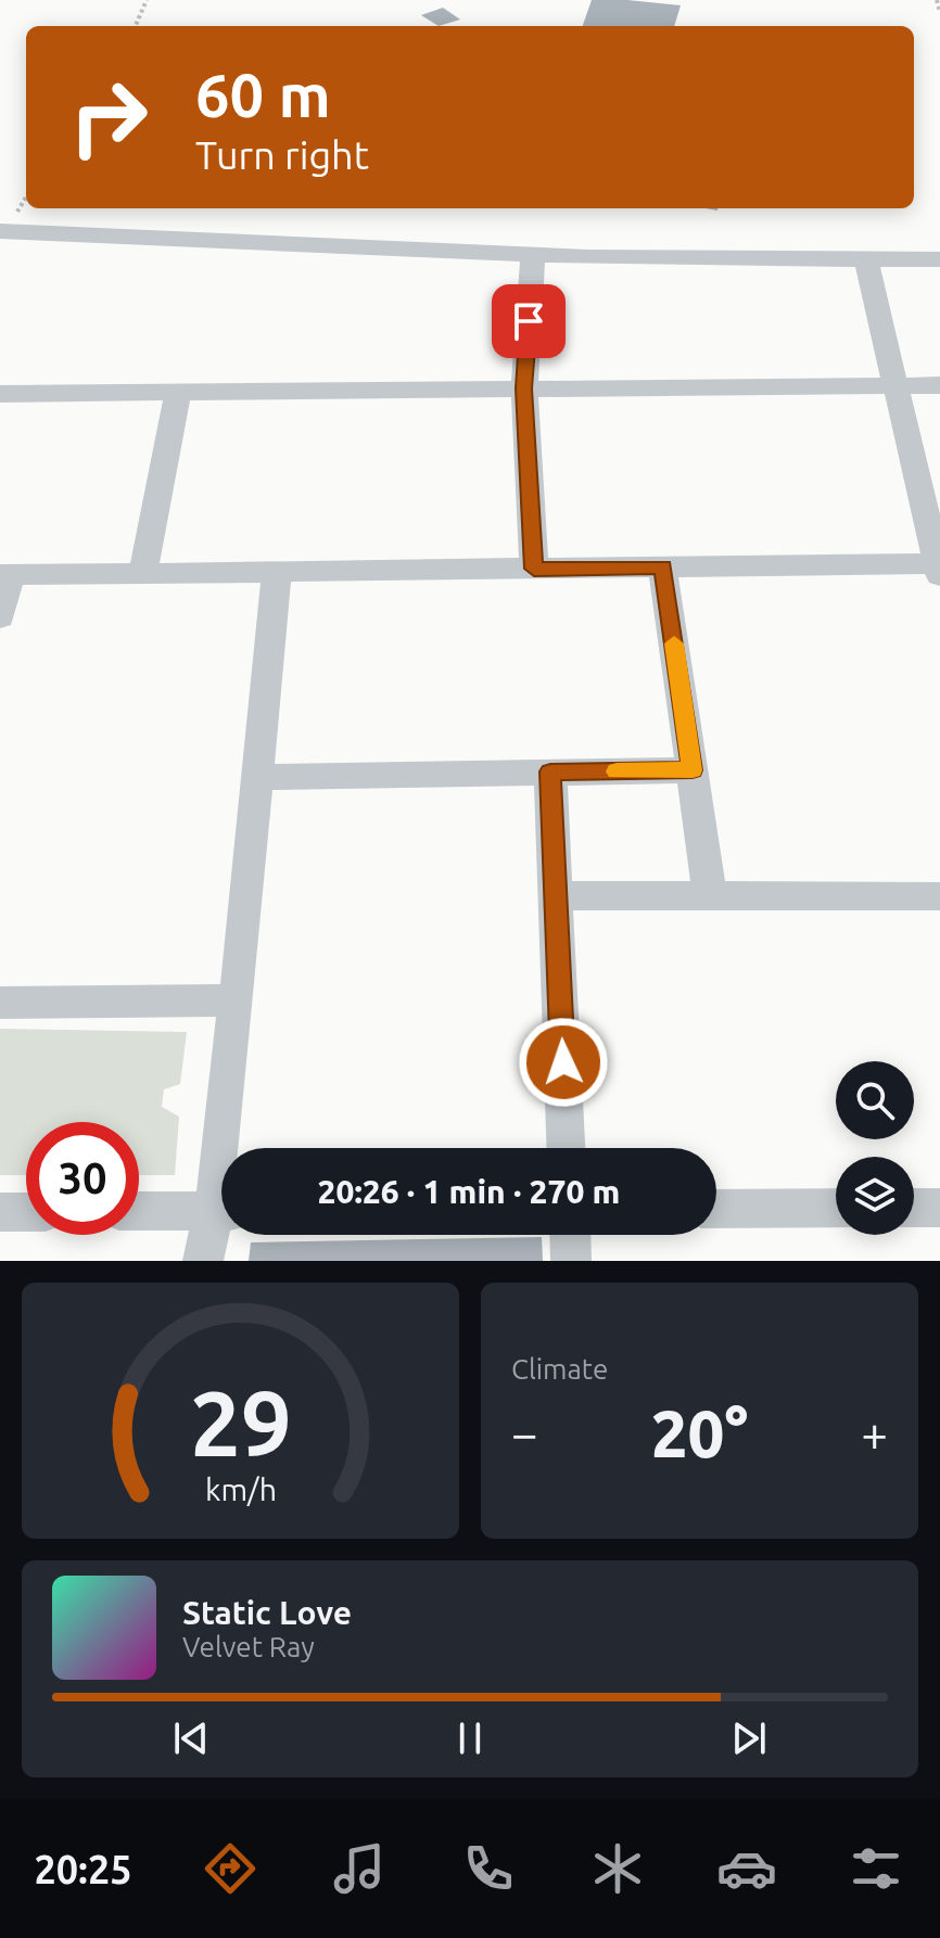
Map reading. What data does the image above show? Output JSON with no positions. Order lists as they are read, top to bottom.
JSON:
{
  "page": {
    "turn": ["60 m", "Turn right"],
    "limit": "30",
    "trip": "20:26 · 1 min · 270 m",
    "tile": "Climate",
    "heat": ["−", "20°", "+"],
    "song": ["Static Love", "Velvet Ray"],
    "tabs": "20:25",
    "gauge": ["29", "km/h"]
  }
}
